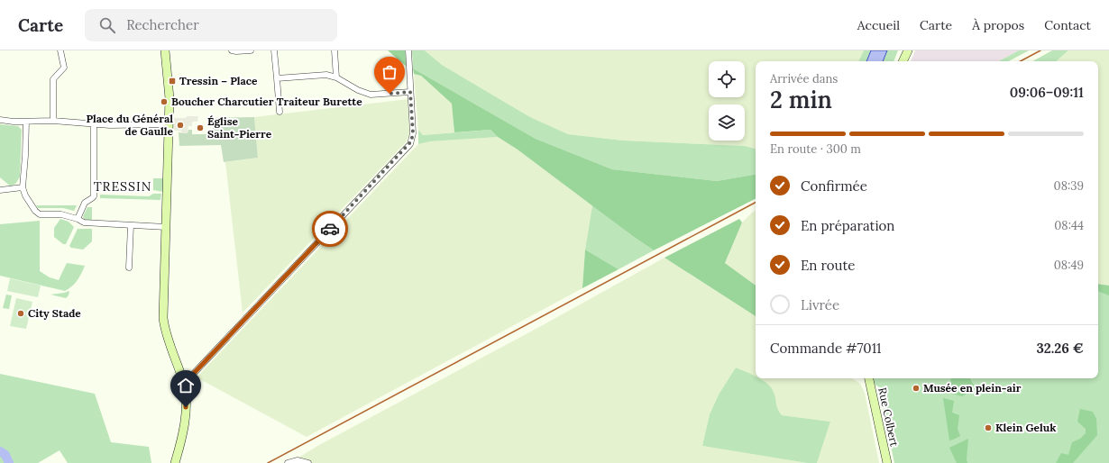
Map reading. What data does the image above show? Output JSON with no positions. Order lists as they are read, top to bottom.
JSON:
{
  "streets": {
    "street": ["Rue Colbert"]
  },
  "districts": ["TRESSIN"],
  "places": {
    "transit": ["Tressin – Place"],
    "other": [
      "Boucher Charcutier Traiteur Burette",
      "Place du Général de Gaulle",
      "Église Saint-Pierre",
      "City Stade",
      "Musée en plein-air",
      "Klein Geluk"
    ]
  },
  "page": {
    "header": "Carte",
    "search": "Rechercher",
    "nav": [
      "Accueil",
      "Carte",
      "À propos",
      "Contact"
    ],
    "heading": ["2 min", "Arrivée dans", "09:06–09:11"],
    "panel": ["Commande #7011", "32.26 €"],
    "bar": "En route · 300 m",
    "list": [
      ["Confirmée", "08:39"],
      ["En préparation", "08:44"],
      ["En route", "08:49"],
      "Livrée"
    ]
  }
}
